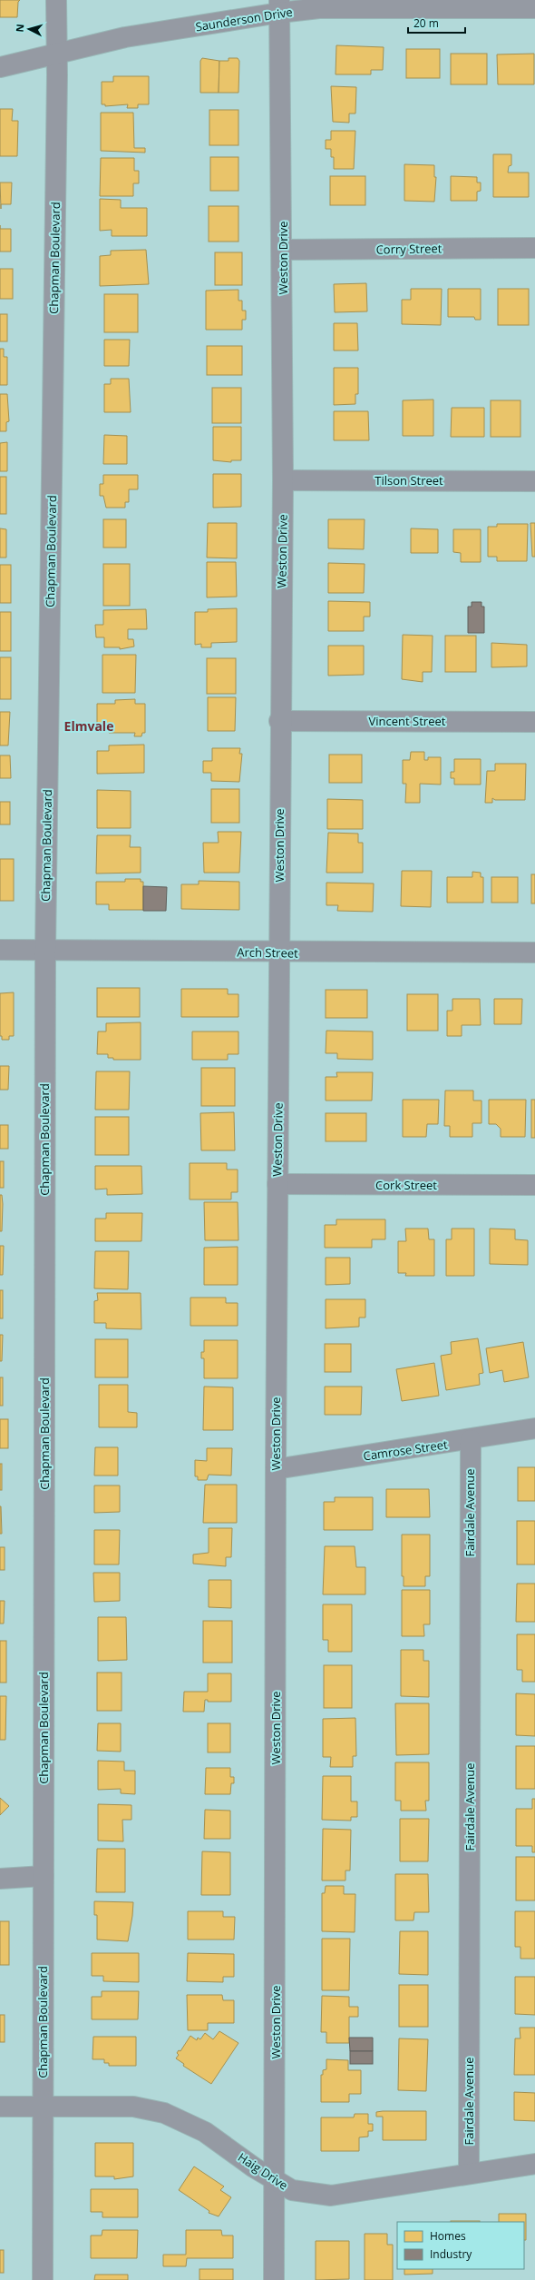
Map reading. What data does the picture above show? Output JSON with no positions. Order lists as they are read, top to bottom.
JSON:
{
  "streets": {
    "street": [
      "Saunderson Drive",
      "Corry Street",
      "Chapman Boulevard",
      "Weston Drive",
      "Tilson Street",
      "Vincent Street",
      "Arch Street",
      "Cork Street",
      "Camrose Street",
      "Fairdale Avenue",
      "Haig Drive"
    ]
  },
  "crossings": [
    ["Saunderson Drive", "Chapman Boulevard"],
    ["Saunderson Drive", "Weston Drive"],
    ["Corry Street", "Weston Drive"],
    ["Chapman Boulevard", "Arch Street"],
    ["Chapman Boulevard", "Haig Drive"],
    ["Weston Drive", "Tilson Street"],
    ["Weston Drive", "Vincent Street"],
    ["Weston Drive", "Arch Street"],
    ["Weston Drive", "Cork Street"],
    ["Weston Drive", "Camrose Street"],
    ["Weston Drive", "Haig Drive"],
    ["Camrose Street", "Fairdale Avenue"],
    ["Fairdale Avenue", "Haig Drive"]
  ],
  "districts": ["Elmvale"],
  "legend": ["Homes", "Industry"],
  "scale_bar": "20 m",
  "north": "left"
}
